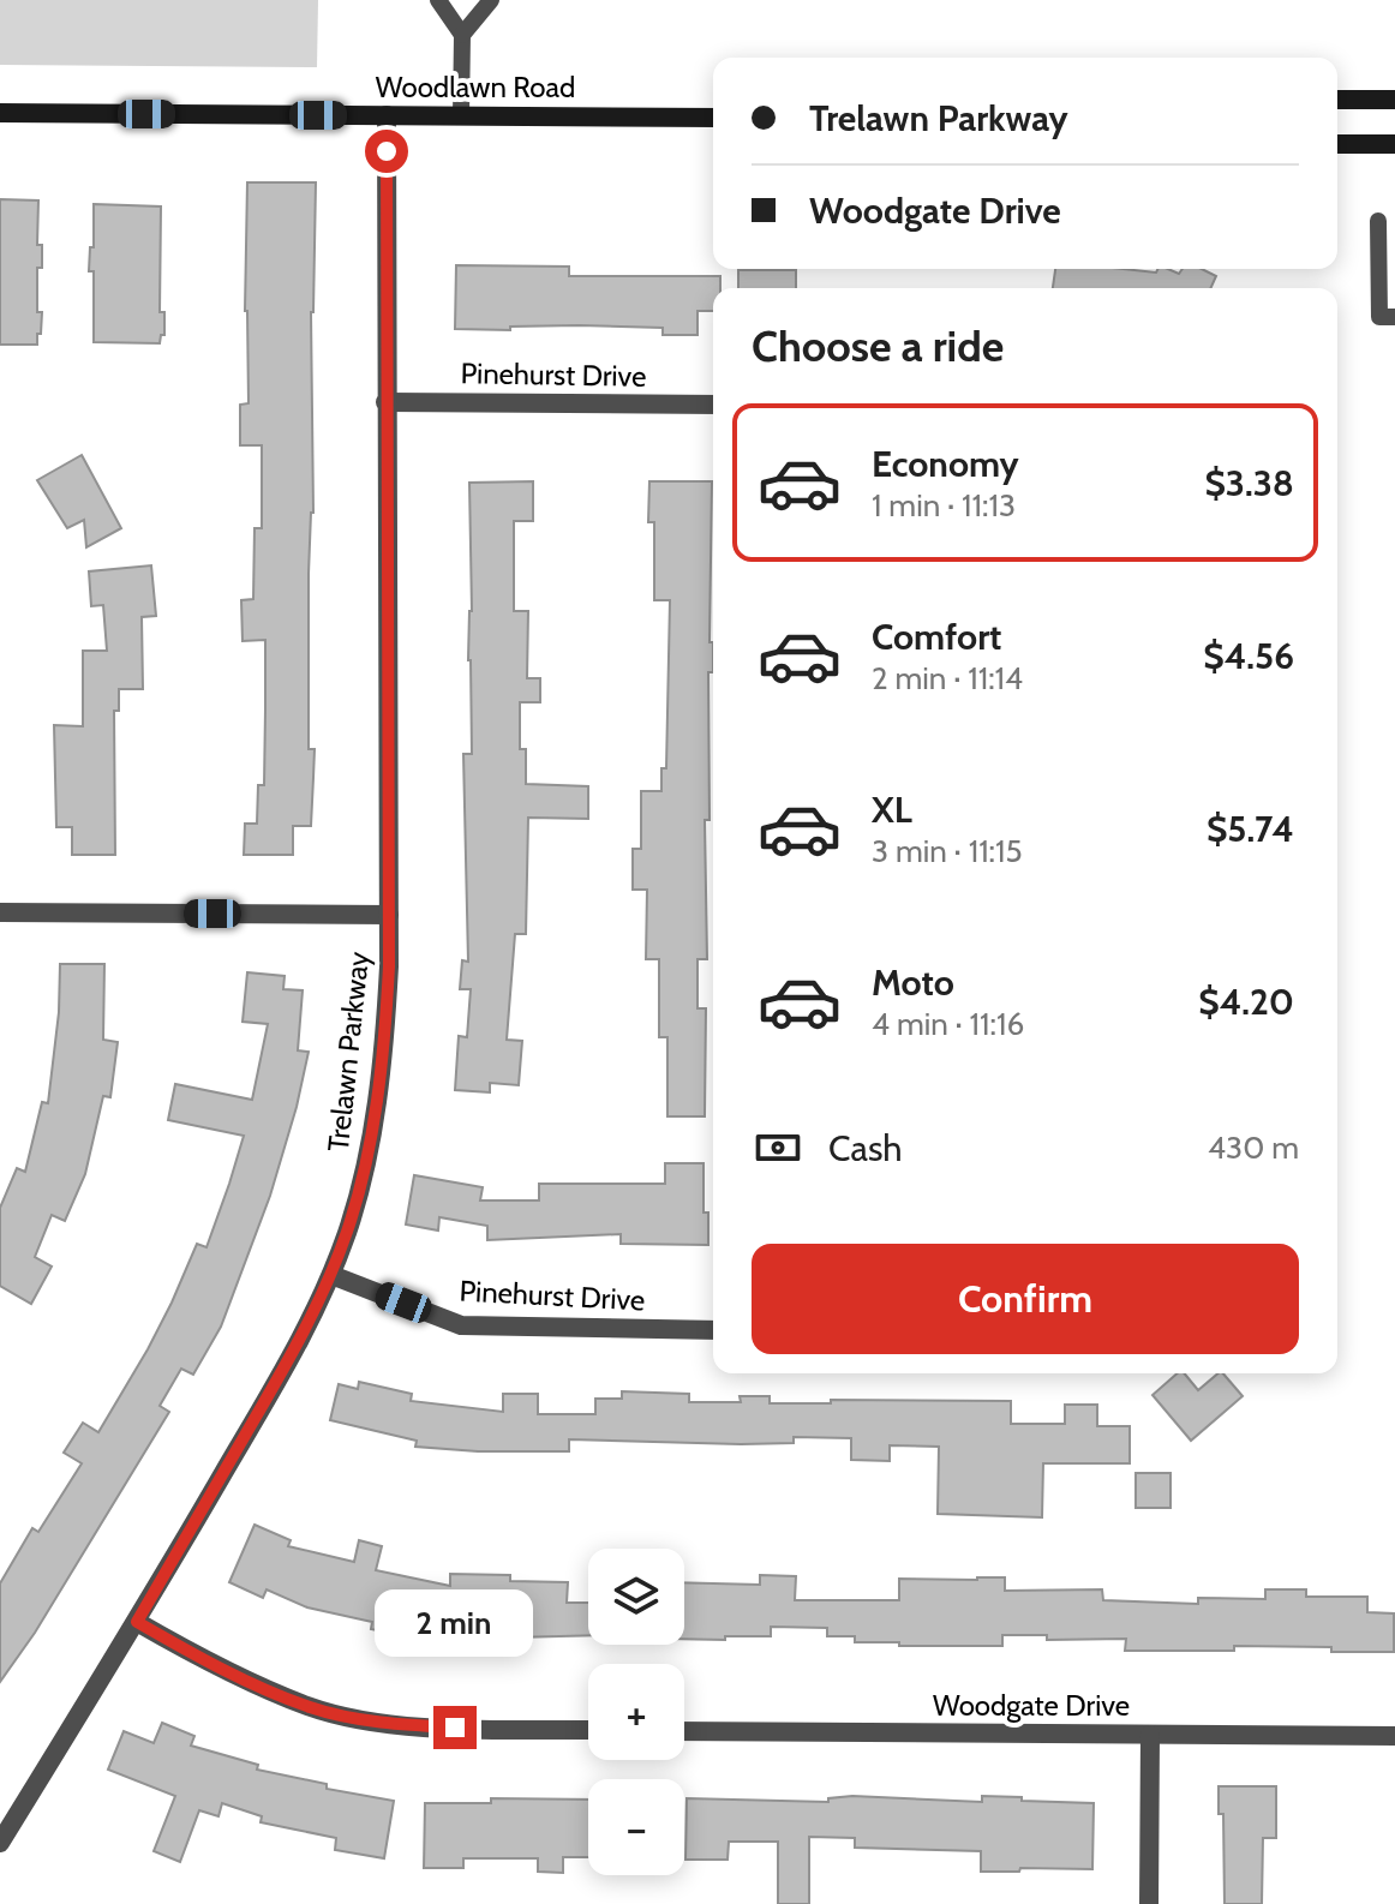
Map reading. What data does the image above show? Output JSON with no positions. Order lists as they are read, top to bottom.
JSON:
{
  "streets": {
    "main road": ["Woodlawn Road"],
    "street": ["Pinehurst Drive", "Trelawn Parkway", "Woodgate Drive"]
  },
  "crossings": [
    ["Woodlawn Road", "Trelawn Parkway"],
    ["Pinehurst Drive", "Trelawn Parkway"]
  ],
  "page": {
    "banner": ["Trelawn Parkway", "Woodgate Drive"],
    "heading": "Choose a ride",
    "list": [
      {
        "name": "Economy",
        "note": "1 min · 11:13",
        "value": "$3.38"
      },
      {
        "name": "Comfort",
        "note": "2 min · 11:14",
        "value": "$4.56"
      },
      {
        "name": "XL",
        "note": "3 min · 11:15",
        "value": "$5.74"
      },
      {
        "name": "Moto",
        "note": "4 min · 11:16",
        "value": "$4.20"
      }
    ],
    "pay": ["Cash", "430 m"],
    "buttons": "Confirm",
    "map_buttons": ["+", "−"],
    "bubble": "2 min"
  }
}
